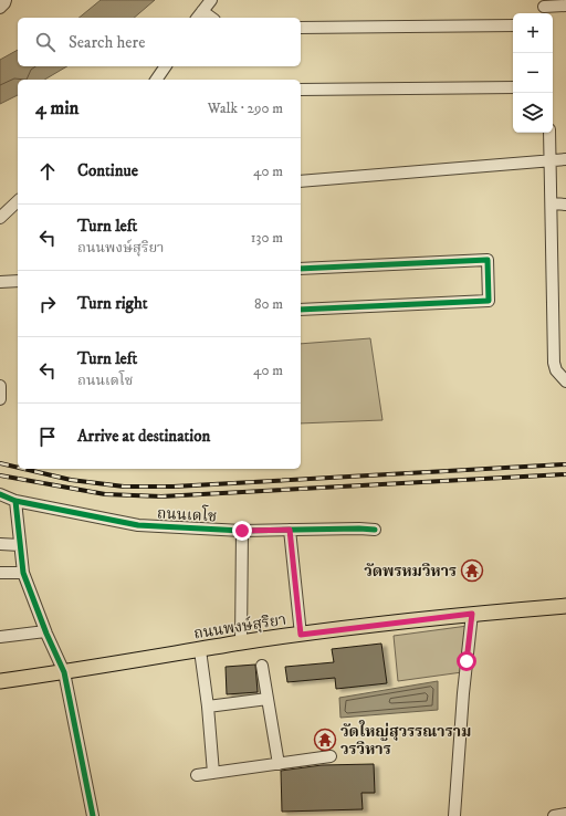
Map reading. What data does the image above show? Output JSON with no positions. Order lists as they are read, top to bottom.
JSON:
{
  "streets": {
    "main road": ["ถนนพงษ์สุริยา"],
    "street": ["ถนนเดโช"]
  },
  "places": {
    "temple": ["วัดพรหมวิหาร", "วัดใหญ่สุวรรณาราม วรวิหาร"]
  },
  "page": {
    "map_buttons": ["+", "−"],
    "search": "Search here",
    "heading": ["4 min", "Walk · 290 m"],
    "list": [
      ["Continue", "40 m"],
      ["Turn left", "ถนนพงษ์สุริยา", "130 m"],
      ["Turn right", "80 m"],
      ["Turn left", "ถนนเดโช", "40 m"],
      "Arrive at destination"
    ]
  }
}
